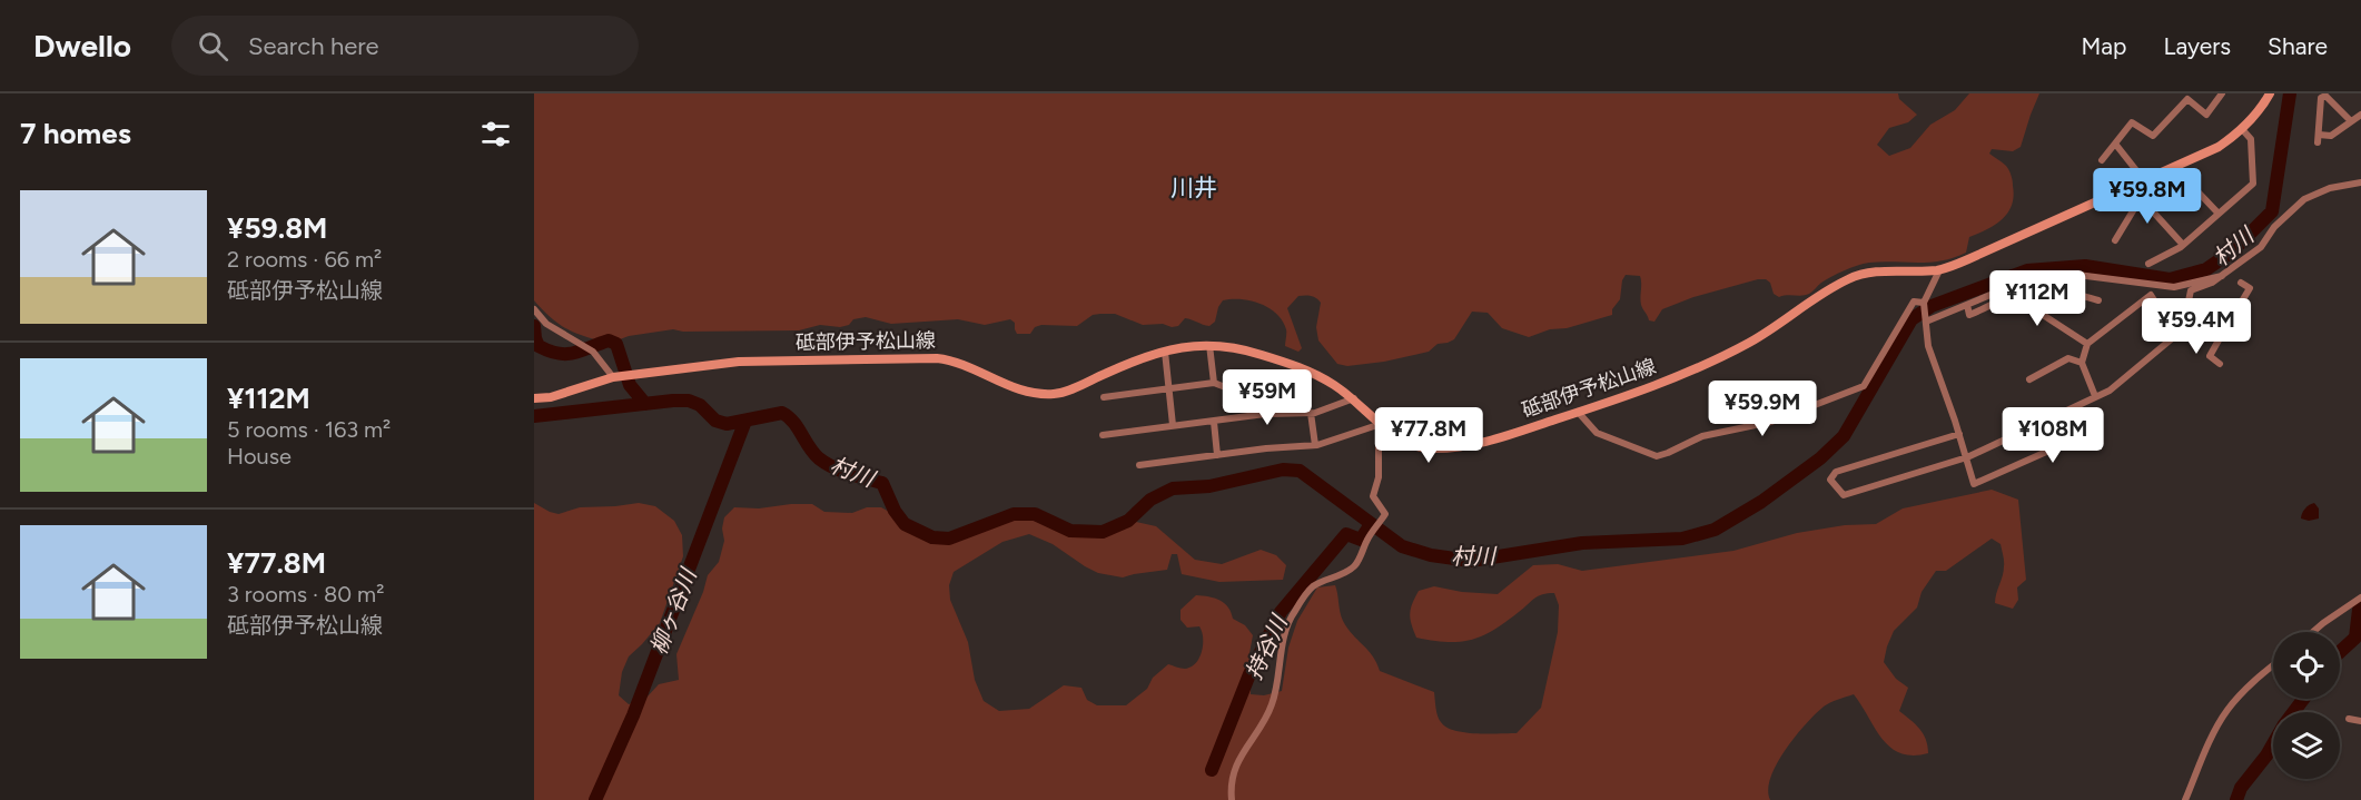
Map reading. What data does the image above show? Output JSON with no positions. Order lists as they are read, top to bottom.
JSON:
{
  "streets": {
    "main road": ["砥部伊予松山線"]
  },
  "districts": ["川井"],
  "water": ["村川", "柳ヶ谷川", "持谷川"],
  "page": {
    "header": "Dwello",
    "search": "Search here",
    "nav": ["Map", "Layers", "Share"],
    "heading": "7 homes",
    "price": [
      "¥59.8M",
      "¥112M",
      "¥59.4M",
      "¥59M",
      "¥59.9M",
      "¥77.8M",
      "¥108M"
    ],
    "list": [
      {
        "name": "¥59.8M",
        "note": "2 rooms · 66 m² · 砥部伊予松山線"
      },
      {
        "name": "¥112M",
        "note": "5 rooms · 163 m² · House"
      },
      {
        "name": "¥77.8M",
        "note": "3 rooms · 80 m² · 砥部伊予松山線"
      }
    ]
  }
}
